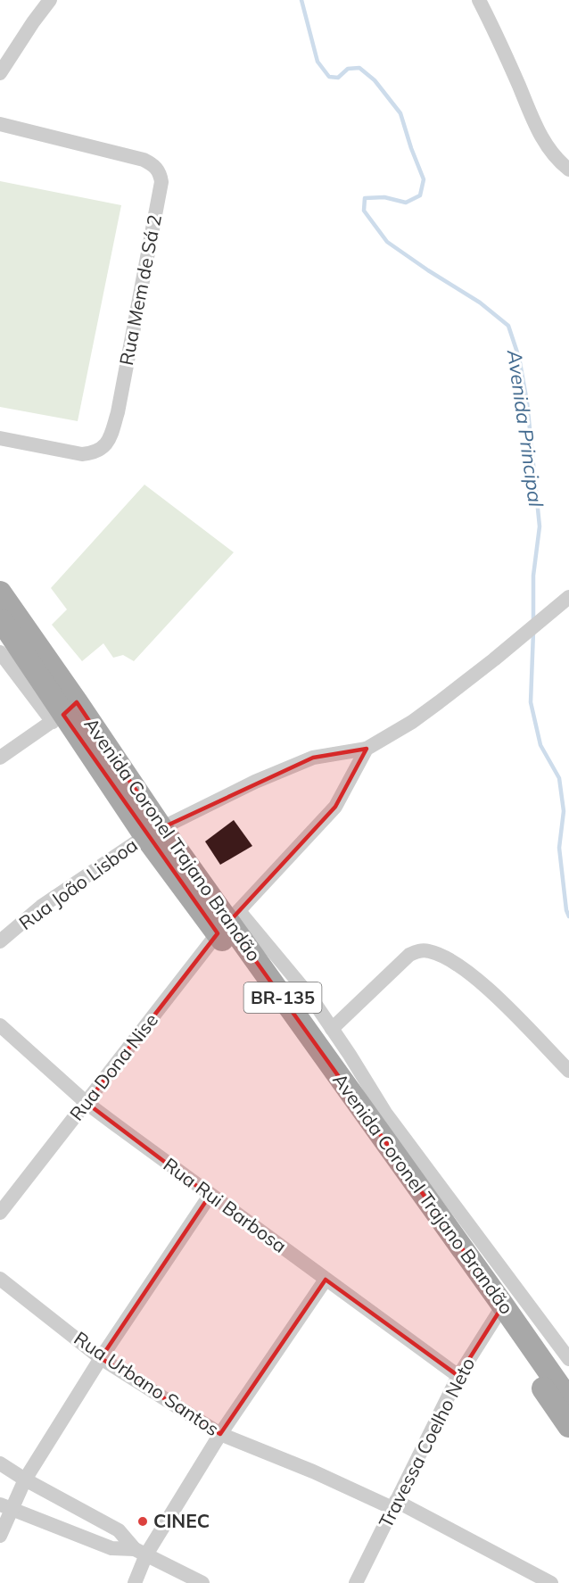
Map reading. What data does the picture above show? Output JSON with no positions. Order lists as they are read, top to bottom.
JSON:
{
  "streets": {
    "main road": ["Avenida Coronel Trajano Brandão", "BR-135"],
    "street": [
      "Rua Mem de Sá 2",
      "Rua João Lisboa",
      "Rua Dona Nise",
      "Rua Rui Barbosa",
      "Rua Urbano Santos",
      "Travessa Coelho Neto"
    ]
  },
  "crossings": [
    ["Avenida Coronel Trajano Brandão", "Rua João Lisboa"],
    ["Avenida Coronel Trajano Brandão", "Rua Dona Nise"],
    ["Avenida Coronel Trajano Brandão", "Travessa Coelho Neto"],
    ["Rua Dona Nise", "Rua Rui Barbosa"],
    ["Rua Rui Barbosa", "Travessa Coelho Neto"],
    ["Rua Urbano Santos", "Travessa Coelho Neto"]
  ],
  "water": ["Avenida Principal"],
  "places": ["CINEC"]
}
